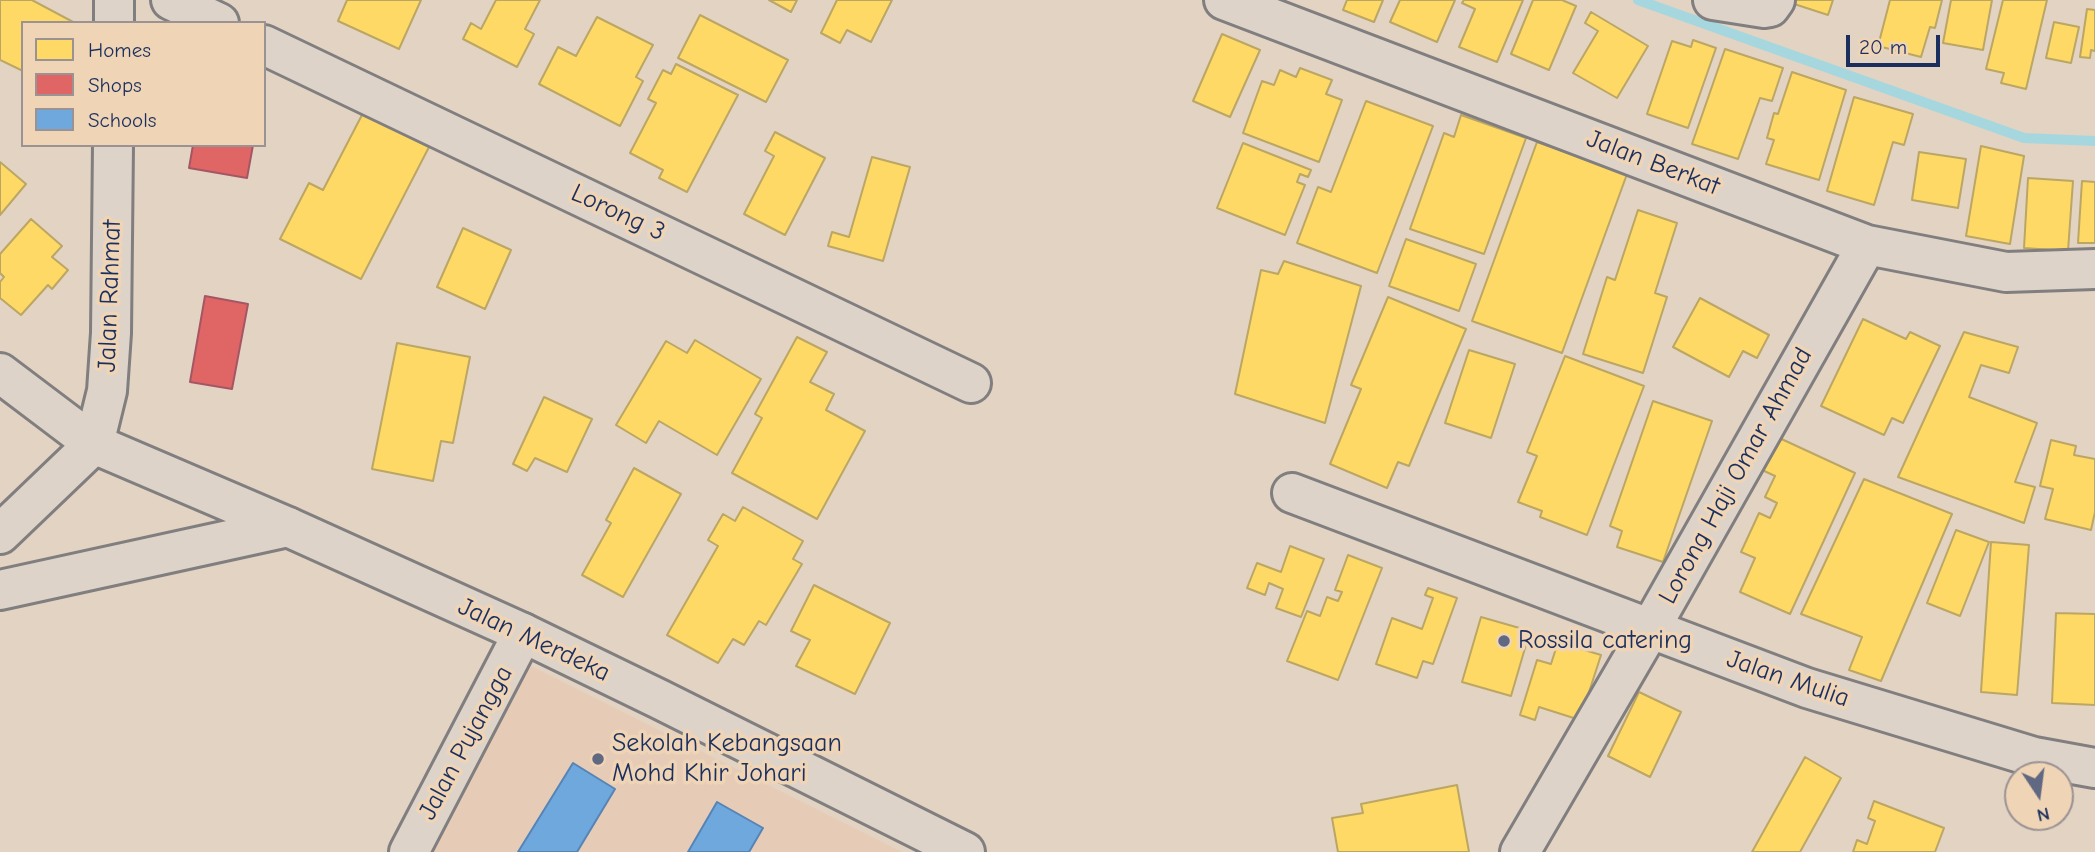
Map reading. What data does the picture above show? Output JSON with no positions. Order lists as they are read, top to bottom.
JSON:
{
  "streets": {
    "street": [
      "Jalan Berkat",
      "Lorong 3",
      "Jalan Rahmat",
      "Lorong Haji Omar Ahmad",
      "Jalan Merdeka",
      "Jalan Mulia",
      "Jalan Pujangga"
    ]
  },
  "crossings": [
    ["Jalan Berkat", "Lorong Haji Omar Ahmad"],
    ["Jalan Rahmat", "Jalan Merdeka"],
    ["Lorong Haji Omar Ahmad", "Jalan Mulia"],
    ["Jalan Merdeka", "Jalan Pujangga"]
  ],
  "places": ["Rossila catering", "Sekolah Kebangsaan Mohd Khir Johari"],
  "legend": ["Homes", "Shops", "Schools"],
  "scale_bar": "20 m",
  "north": "bottom"
}
